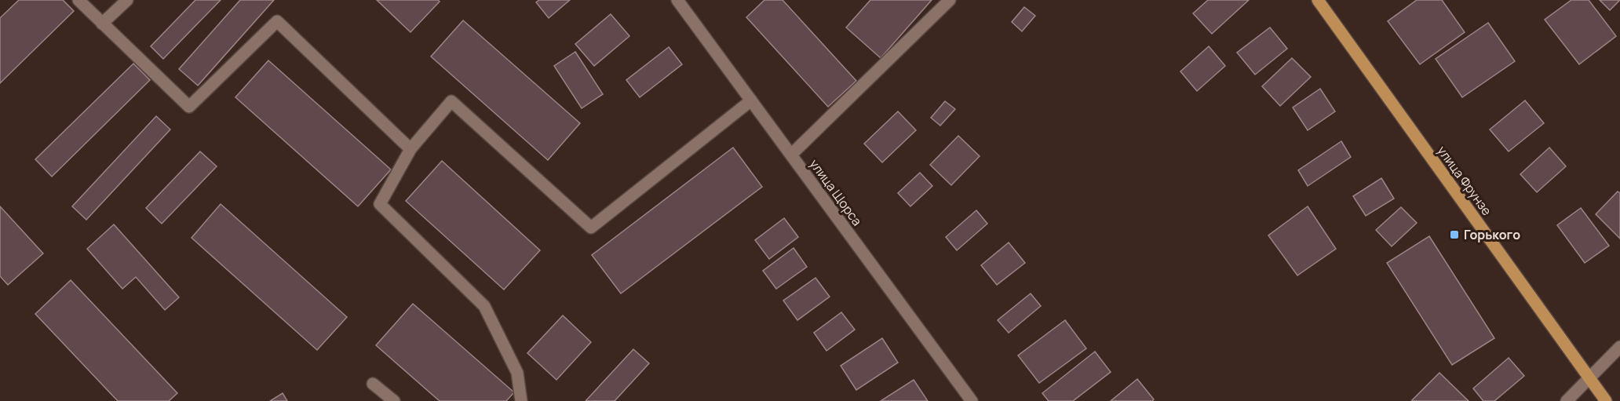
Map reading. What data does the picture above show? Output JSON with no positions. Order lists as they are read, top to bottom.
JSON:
{
  "streets": {
    "main road": ["улица Фрунзе"],
    "street": ["улица Щорса"]
  },
  "places": {
    "transit": ["Горького"]
  }
}
